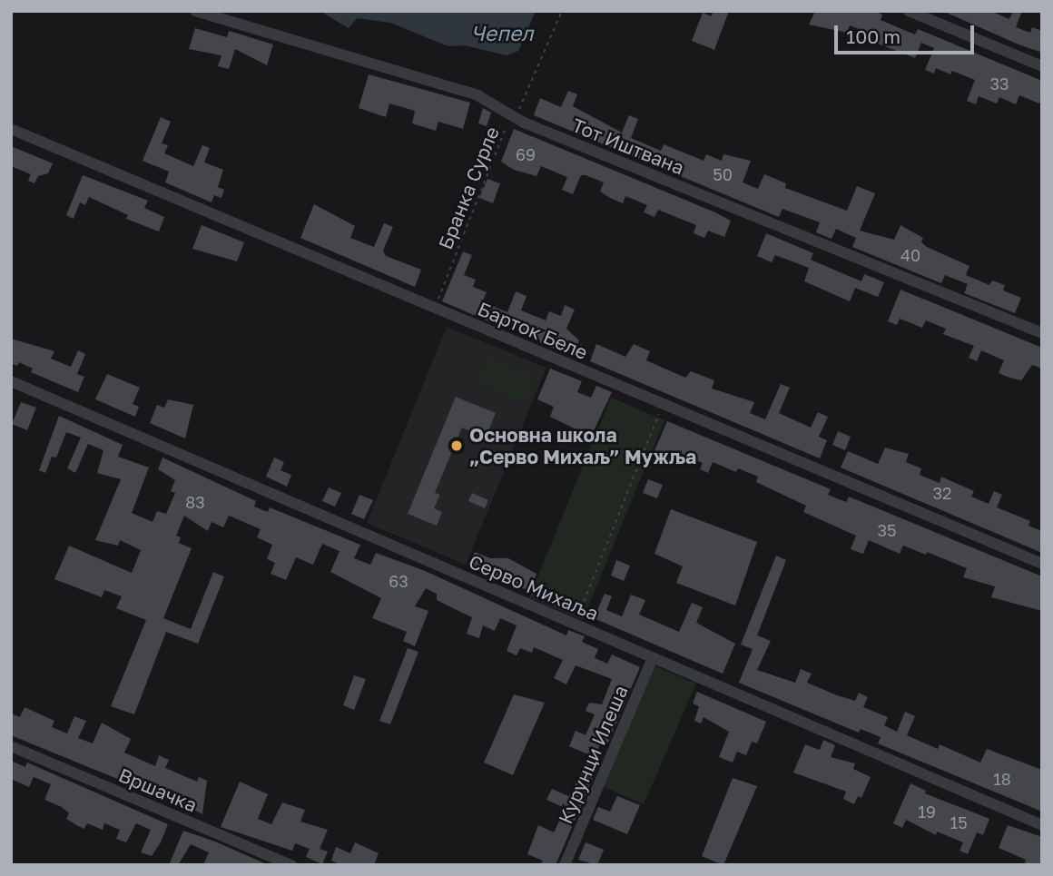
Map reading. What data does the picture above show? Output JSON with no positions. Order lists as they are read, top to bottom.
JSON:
{
  "streets": {
    "street": [
      "Тот Иштвана",
      "Барток Беле",
      "Серво Михаља",
      "Курунци Илеша",
      "Вршачка"
    ],
    "path": ["Бранка Сурле"]
  },
  "crossings": [
    ["Тот Иштвана", "Бранка Сурле"],
    ["Бранка Сурле", "Барток Беле"],
    ["Серво Михаља", "Курунци Илеша"]
  ],
  "water": ["Чепел"],
  "places": ["Основна школа „Серво Михаљ” Мужља"],
  "house_numbers": [
    "33",
    "69",
    "50",
    "40",
    "32",
    "83",
    "35",
    "63",
    "18",
    "19",
    "15"
  ],
  "scale_bar": "100 m"
}
